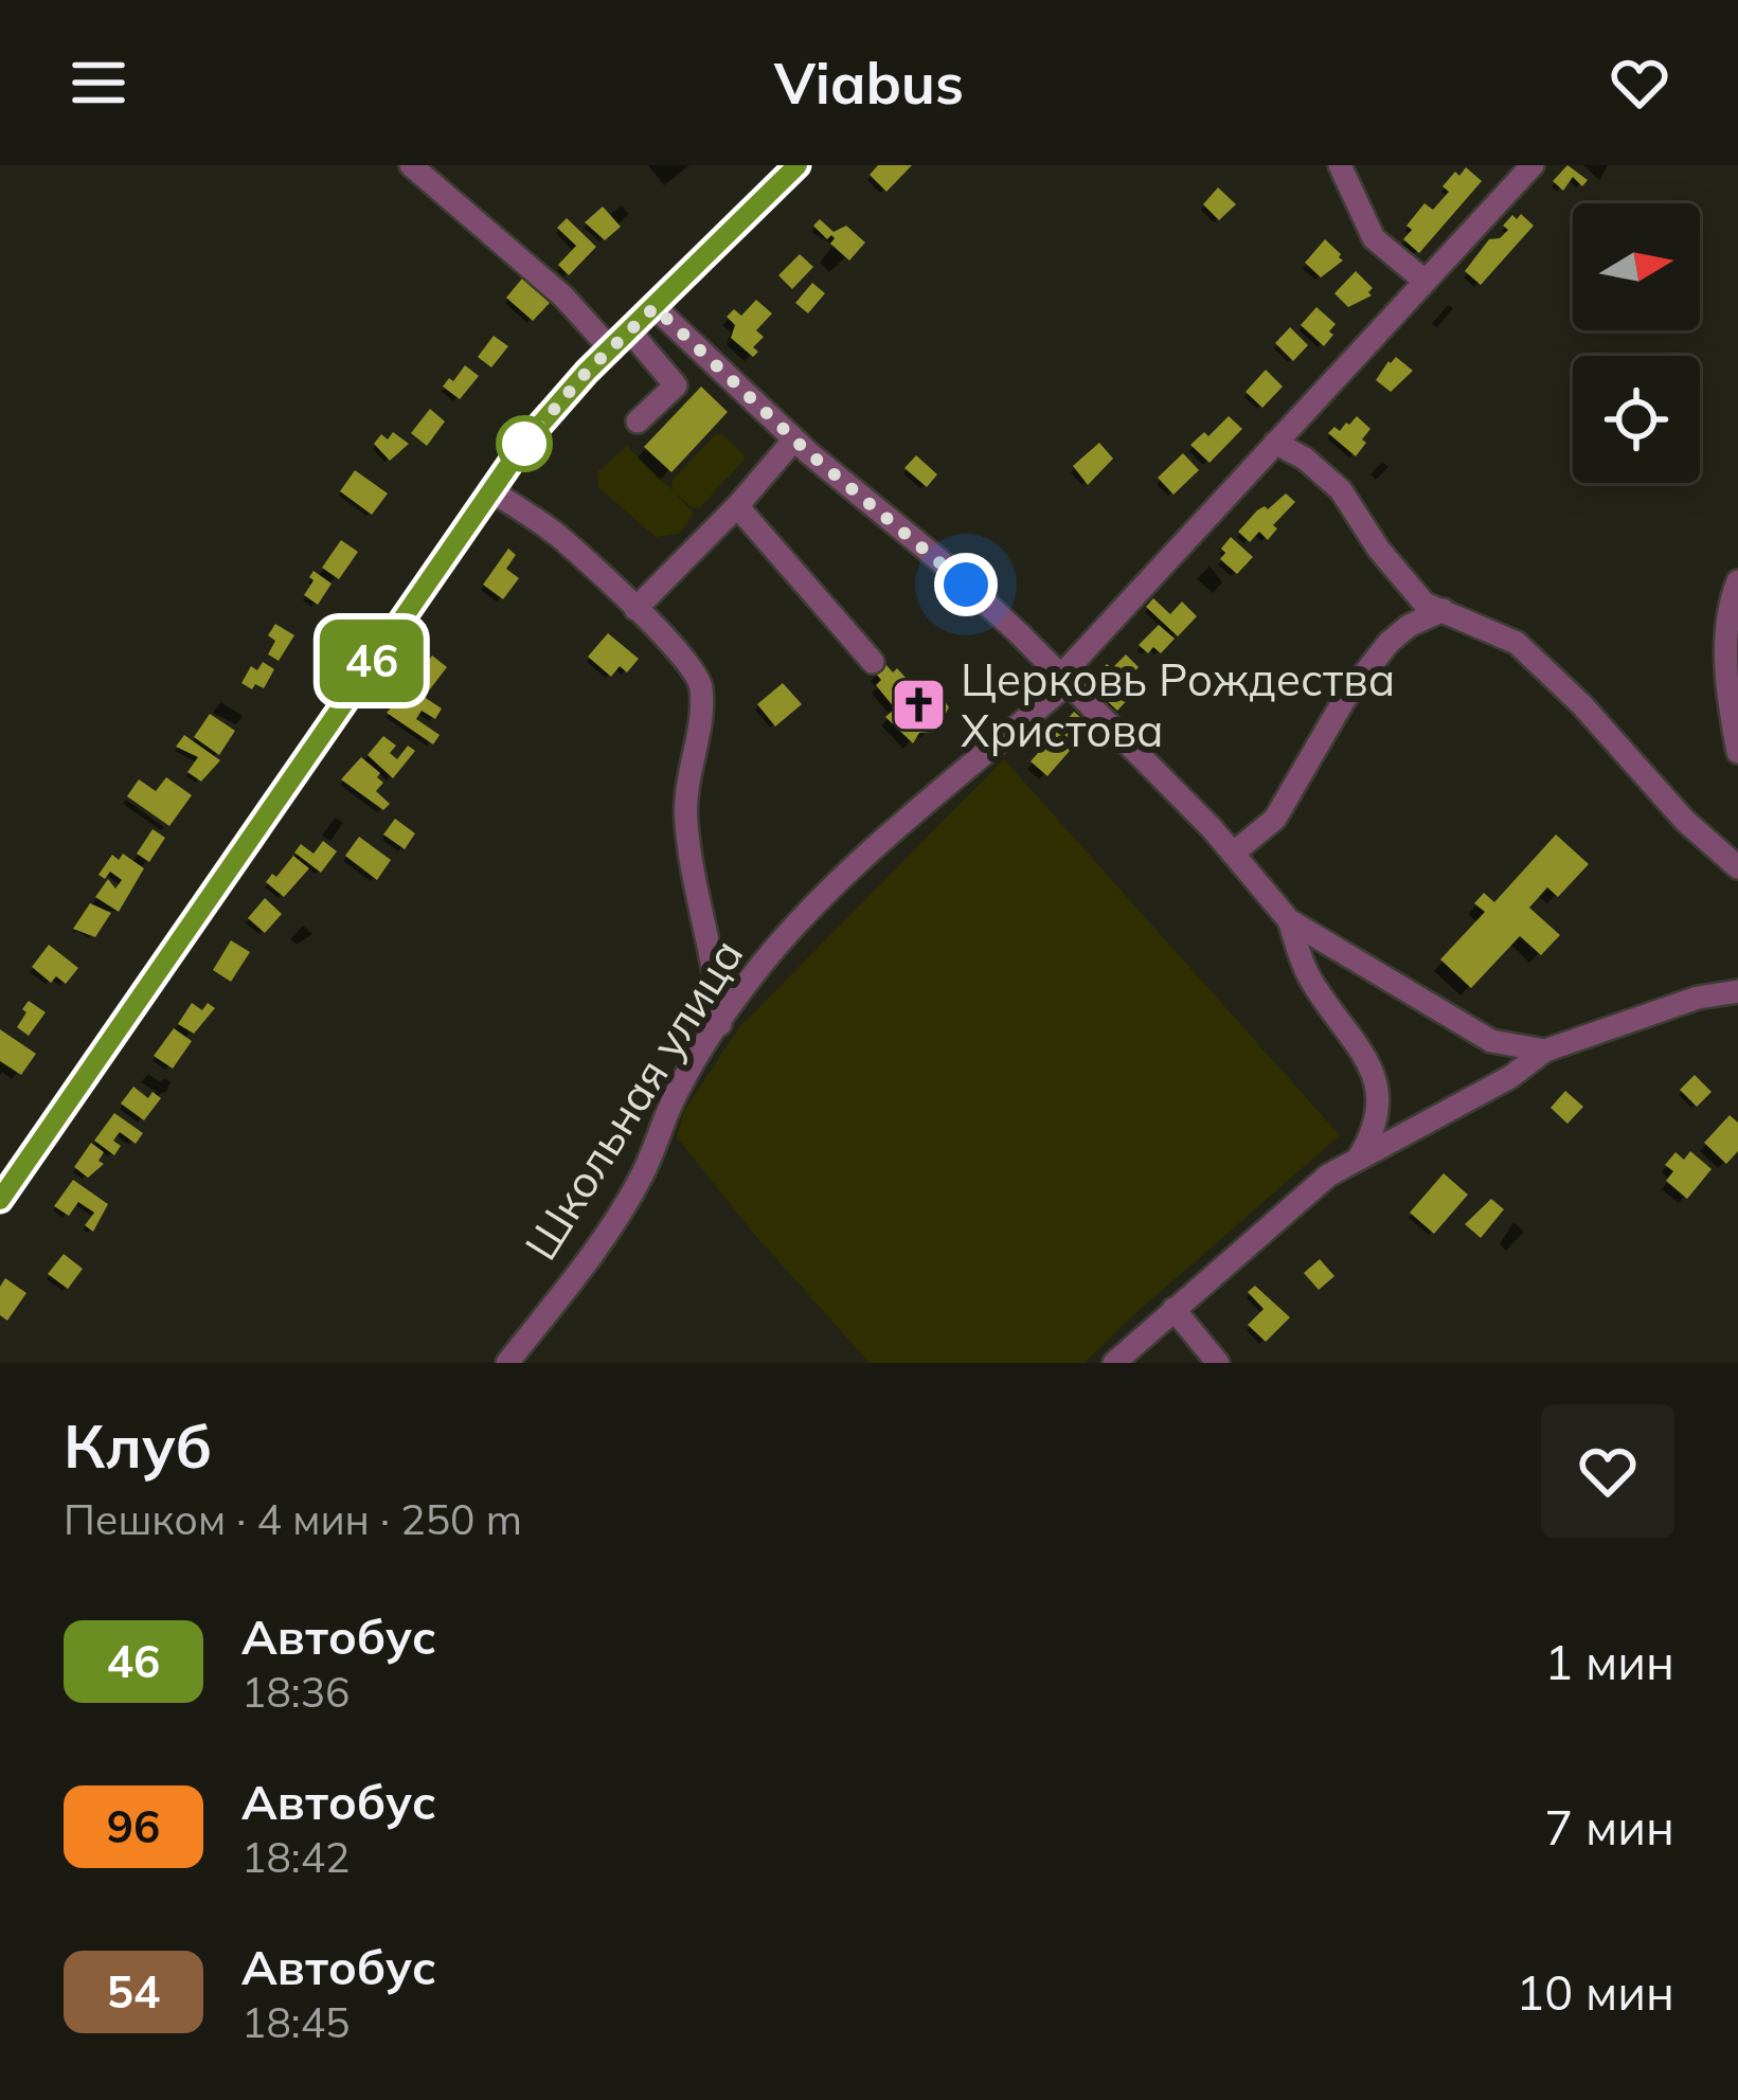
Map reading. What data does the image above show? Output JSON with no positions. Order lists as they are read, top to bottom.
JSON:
{
  "streets": {
    "street": ["Школьная улица"]
  },
  "places": {
    "church": ["Церковь Рождества Христова"]
  },
  "lines": ["bus line 46"],
  "north": "right",
  "page": {
    "header": "Viabus",
    "on_map": "46",
    "heading": ["Клуб", "Пешком · 4 мин · 250 m"],
    "list": [
      {
        "mark": "46",
        "name": "Автобус",
        "note": "18:36",
        "value": "1 мин"
      },
      {
        "mark": "96",
        "name": "Автобус",
        "note": "18:42",
        "value": "7 мин"
      },
      {
        "mark": "54",
        "name": "Автобус",
        "note": "18:45",
        "value": "10 мин"
      }
    ]
  }
}
